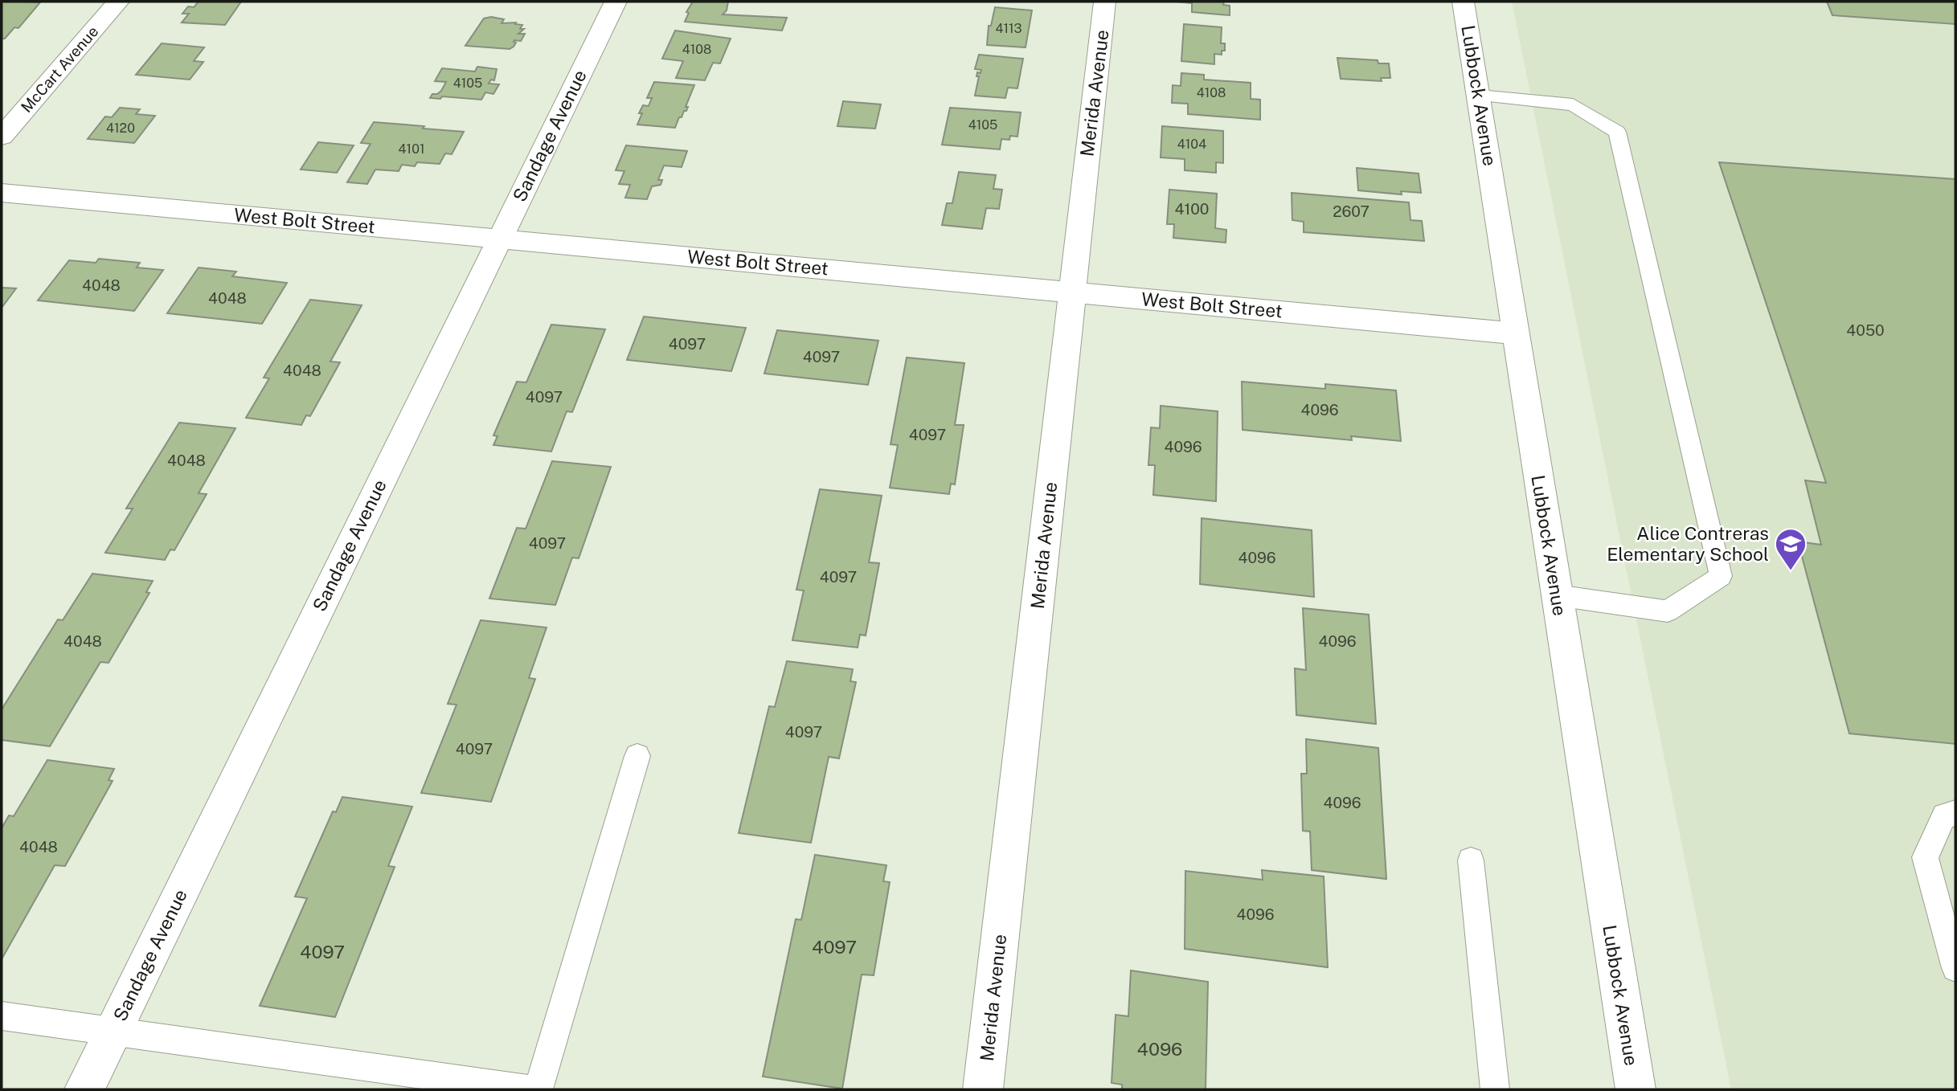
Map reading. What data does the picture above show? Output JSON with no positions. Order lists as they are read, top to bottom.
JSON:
{
  "streets": {
    "street": [
      "McCart Avenue",
      "Merida Avenue",
      "Lubbock Avenue",
      "Sandage Avenue",
      "West Bolt Street"
    ]
  },
  "crossings": [
    ["Merida Avenue", "West Bolt Street"],
    ["Lubbock Avenue", "West Bolt Street"],
    ["Sandage Avenue", "West Bolt Street"]
  ],
  "places": {
    "school or university": ["Alice Contreras Elementary School"]
  },
  "house_numbers": [
    "4113",
    "4108",
    "4105",
    "4108",
    "4105",
    "4120",
    "4104",
    "4101",
    "4100",
    "2607",
    "4048",
    "4048",
    "4050",
    "4097",
    "4097",
    "4048",
    "4097",
    "4096",
    "4097",
    "4096",
    "4048",
    "4097",
    "4096",
    "4097",
    "4048",
    "4096",
    "4097",
    "4097",
    "4096",
    "4048",
    "4096",
    "4097",
    "4097",
    "4096"
  ]
}
